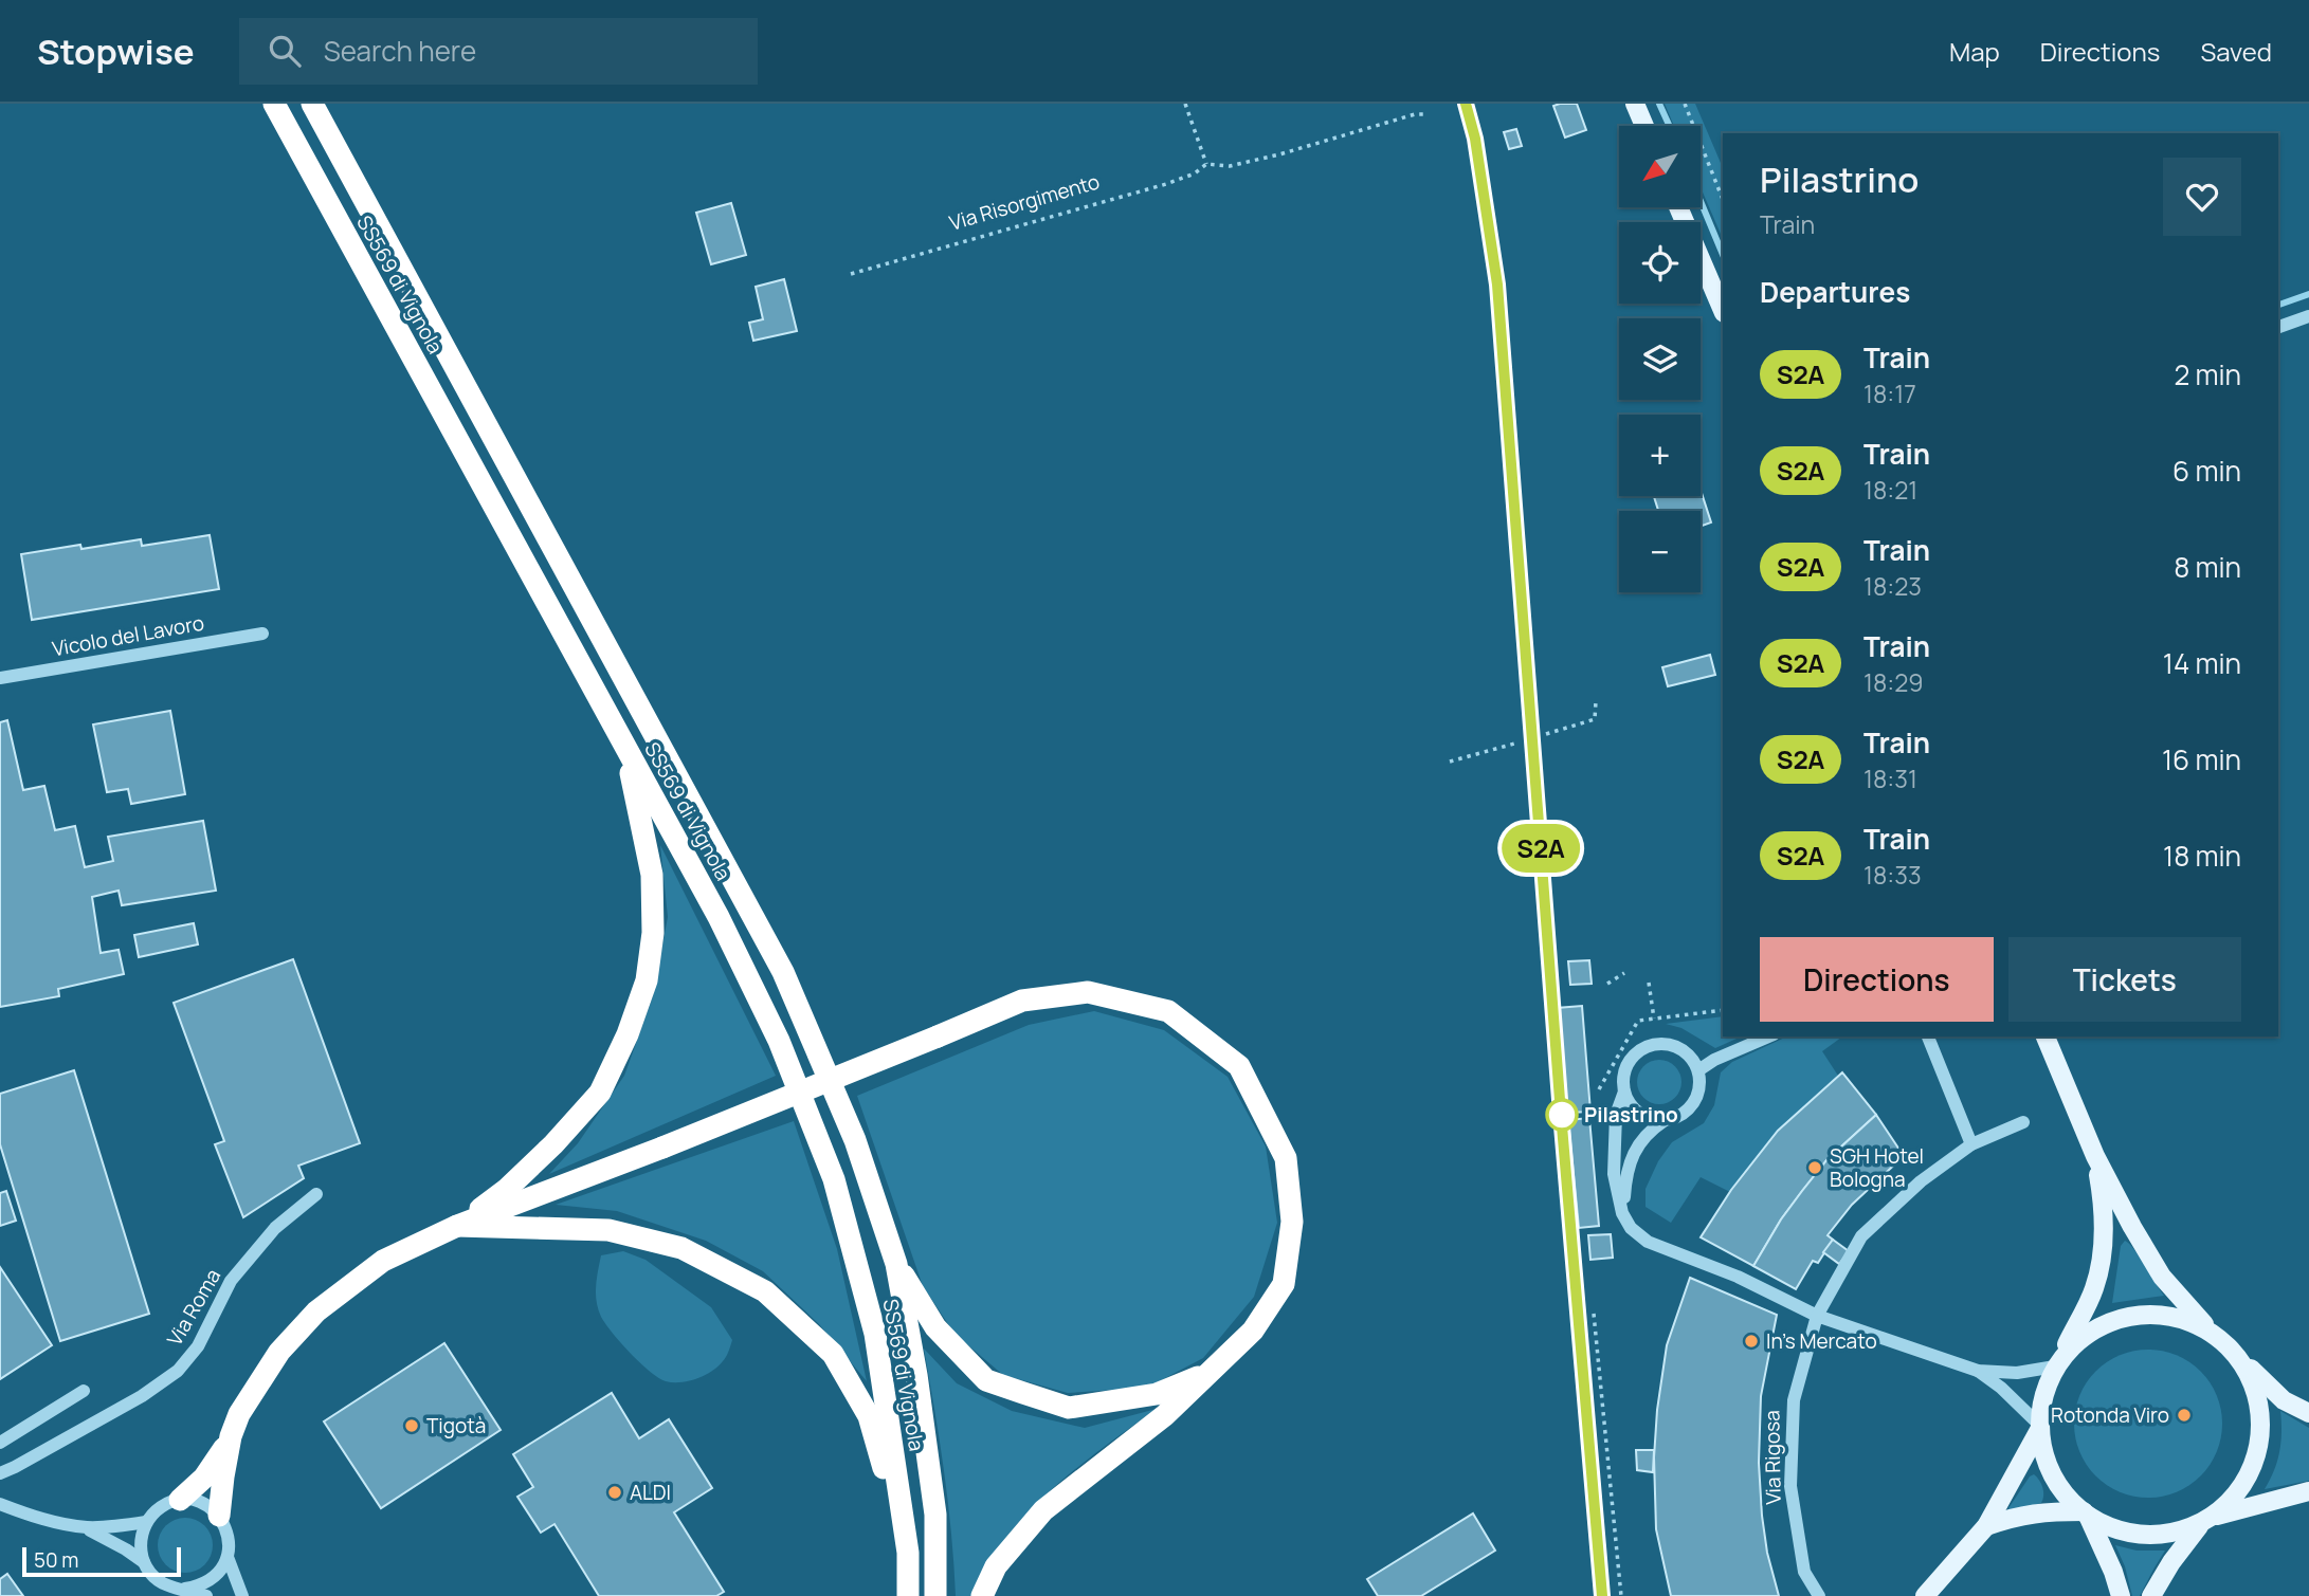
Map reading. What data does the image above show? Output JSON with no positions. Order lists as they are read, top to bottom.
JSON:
{
  "streets": {
    "highway": ["SS569 di Vignola"],
    "street": ["Vicolo del Lavoro", "Via Roma", "Via Rigosa"],
    "path": ["Via Risorgimento"]
  },
  "places": [
    "Pilastrino",
    "SGH Hotel Bologna",
    "In's Mercato",
    "Rotonda Viro",
    "Tigotà",
    "ALDI"
  ],
  "scale_bar": "50 m",
  "north": "bottom left",
  "page": {
    "header": "Stopwise",
    "search": "Search here",
    "nav": ["Map", "Directions", "Saved"],
    "on_map": "S2A",
    "map_buttons": ["+", "−"],
    "heading": [
      ["Pilastrino", "Train"],
      "Departures"
    ],
    "list": [
      {
        "mark": "S2A",
        "name": "Train",
        "note": "18:17",
        "value": "2 min"
      },
      {
        "mark": "S2A",
        "name": "Train",
        "note": "18:21",
        "value": "6 min"
      },
      {
        "mark": "S2A",
        "name": "Train",
        "note": "18:23",
        "value": "8 min"
      },
      {
        "mark": "S2A",
        "name": "Train",
        "note": "18:29",
        "value": "14 min"
      },
      {
        "mark": "S2A",
        "name": "Train",
        "note": "18:31",
        "value": "16 min"
      },
      {
        "mark": "S2A",
        "name": "Train",
        "note": "18:33",
        "value": "18 min"
      }
    ],
    "buttons": ["Directions", "Tickets"],
    "scale": "50 m"
  }
}
